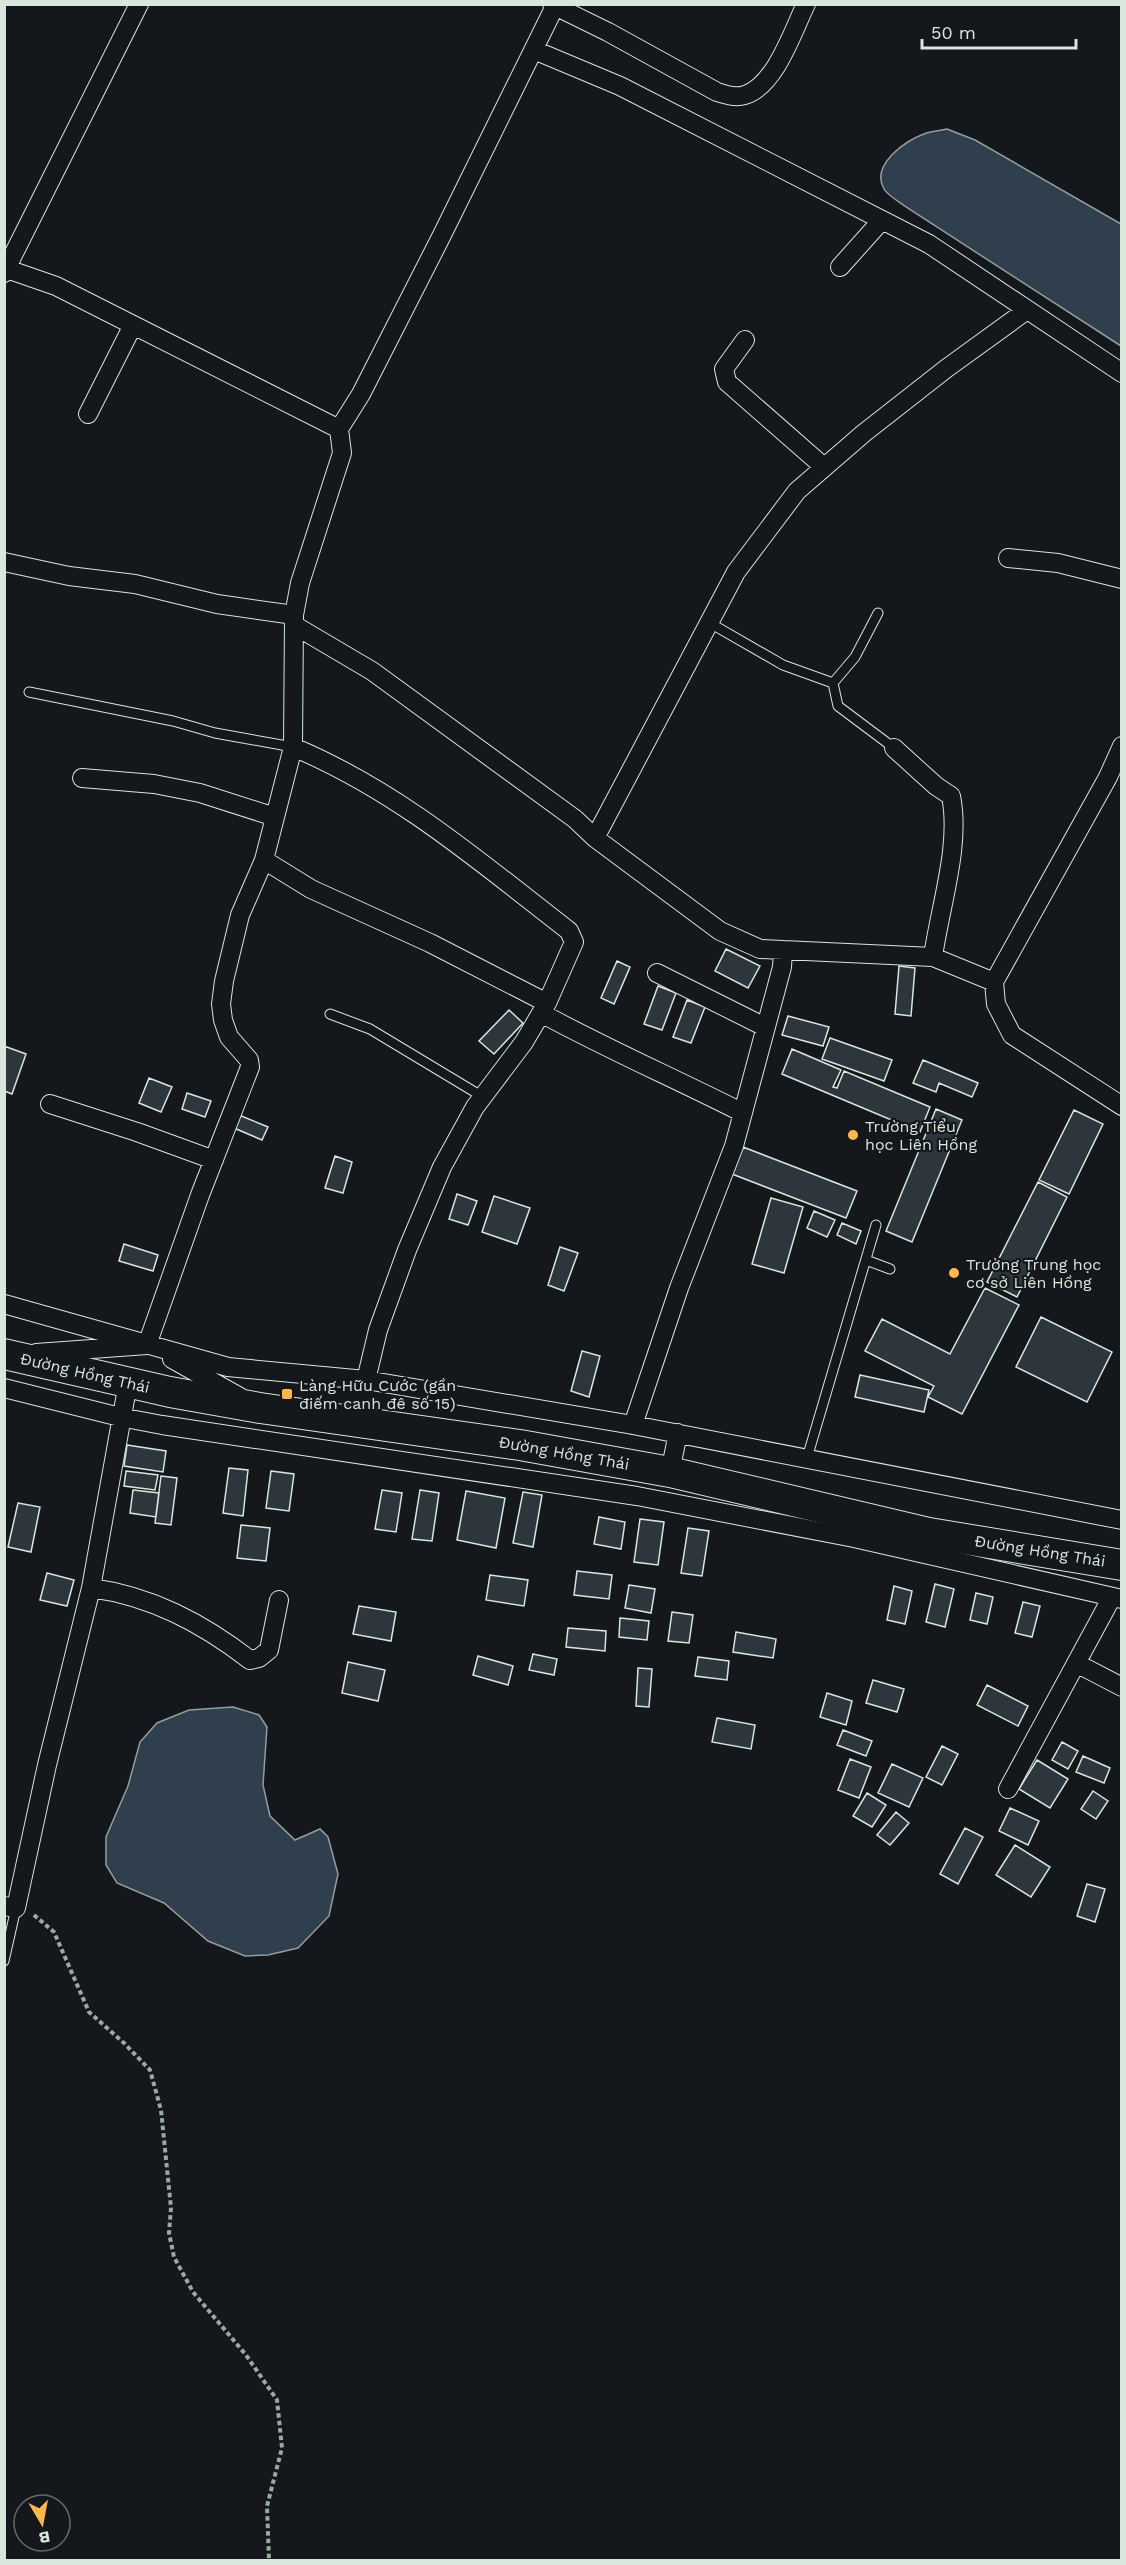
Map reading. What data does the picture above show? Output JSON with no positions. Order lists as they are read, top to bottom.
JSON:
{
  "streets": {
    "main road": ["Đường Hồng Thái"]
  },
  "places": {
    "other": ["Trường Tiểu học Liên Hồng", "Trường Trung học cơ sở Liên Hồng"],
    "transit": ["Làng Hữu Cước (gần điếm canh đê số 15)"]
  },
  "scale_bar": "50 m",
  "north": "bottom"
}
